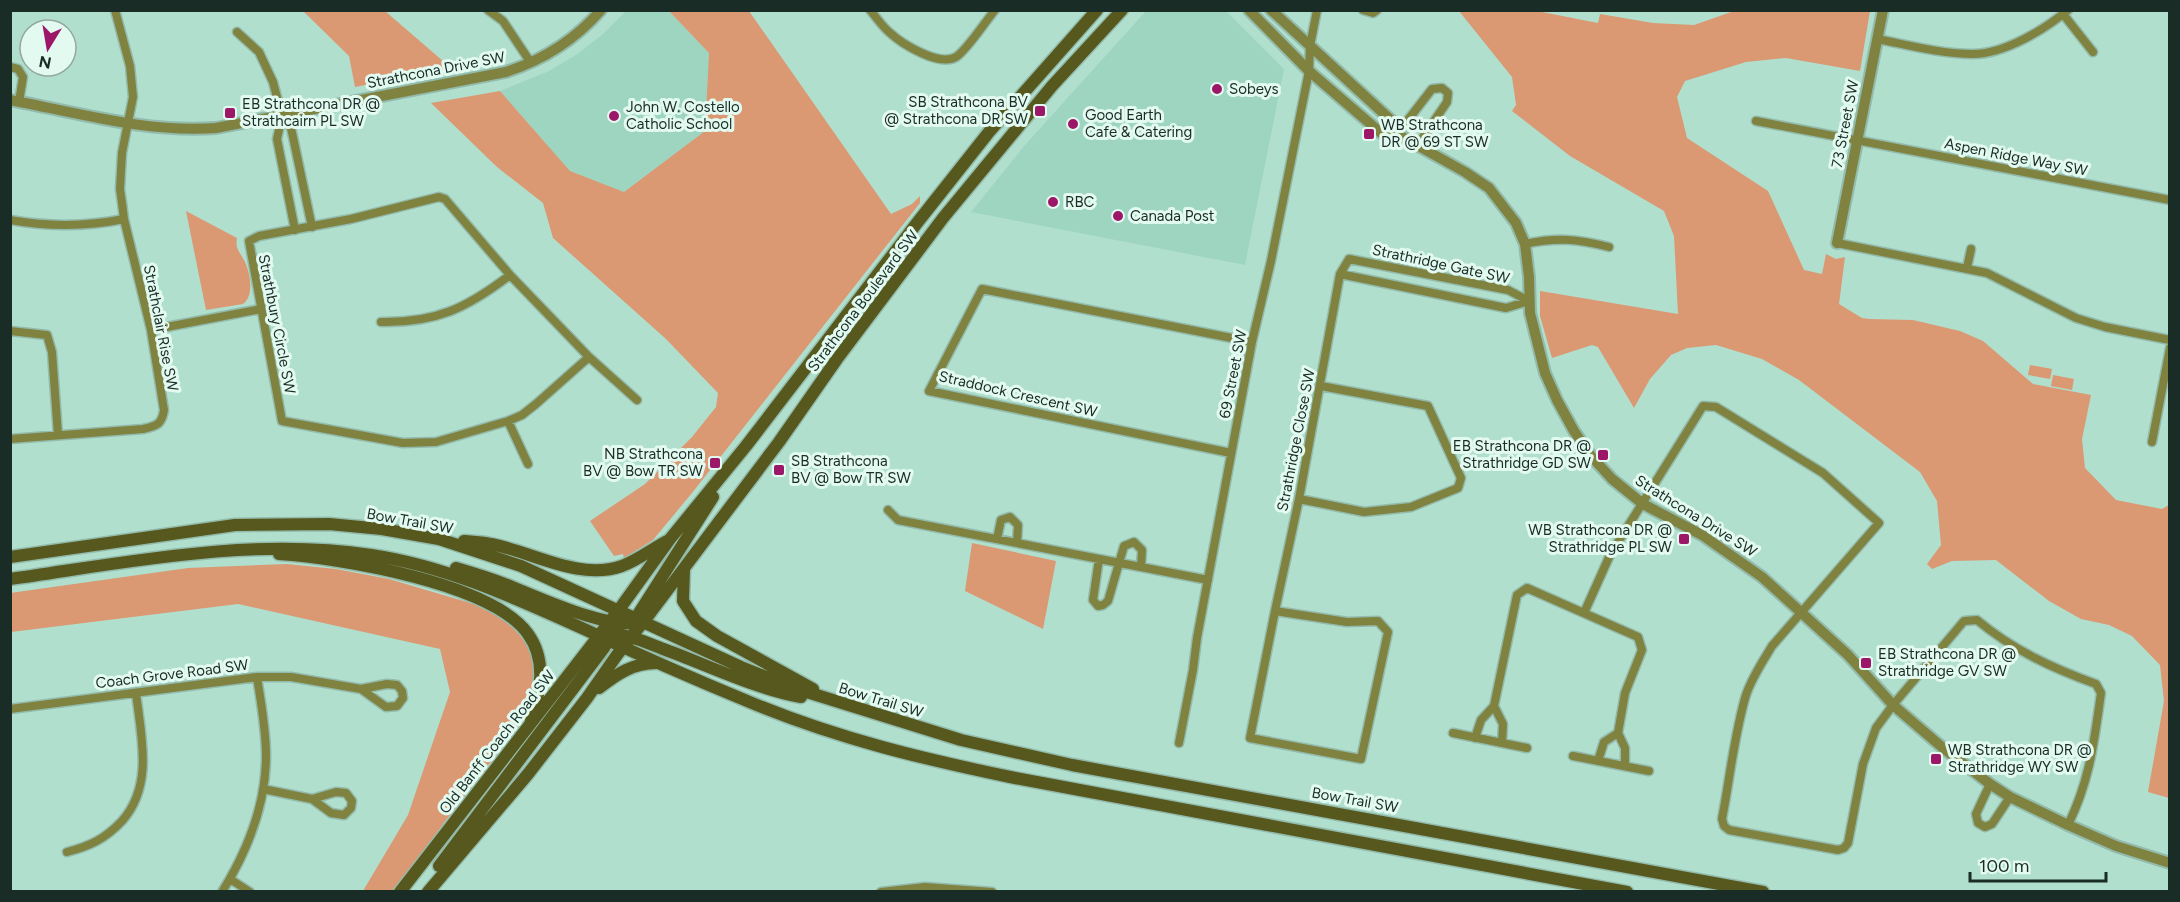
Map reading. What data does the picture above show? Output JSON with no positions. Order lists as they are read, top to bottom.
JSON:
{
  "streets": {
    "main road": ["Strathcona Boulevard SW", "Bow Trail SW", "Old Banff Coach Road SW"],
    "street": [
      "Strathcona Drive SW",
      "73 Street SW",
      "Aspen Ridge Way SW",
      "Strathridge Gate SW",
      "Strathbury Circle SW",
      "Strathclair Rise SW",
      "69 Street SW",
      "Straddock Crescent SW",
      "Strathridge Close SW",
      "Coach Grove Road SW"
    ]
  },
  "crossings": [
    ["Strathcona Drive SW", "Strathridge Gate SW"],
    ["Strathcona Drive SW", "Strathclair Rise SW"],
    ["Strathcona Drive SW", "69 Street SW"],
    ["73 Street SW", "Aspen Ridge Way SW"],
    ["Strathridge Gate SW", "Strathridge Close SW"],
    ["Strathcona Boulevard SW", "Bow Trail SW"],
    ["Strathcona Boulevard SW", "Old Banff Coach Road SW"],
    ["69 Street SW", "Straddock Crescent SW"],
    ["Bow Trail SW", "Old Banff Coach Road SW"]
  ],
  "places": {
    "other": [
      "Sobeys",
      "John W. Costello Catholic School",
      "Good Earth Cafe & Catering",
      "RBC",
      "Canada Post"
    ],
    "transit": [
      "SB Strathcona BV @ Strathcona DR SW",
      "EB Strathcona DR @ Strathcairn PL SW",
      "WB Strathcona DR @ 69 ST SW",
      "EB Strathcona DR @ Strathridge GD SW",
      "NB Strathcona BV @ Bow TR SW",
      "SB Strathcona BV @ Bow TR SW",
      "WB Strathcona DR @ Strathridge PL SW",
      "EB Strathcona DR @ Strathridge GV SW",
      "WB Strathcona DR @ Strathridge WY SW"
    ]
  },
  "scale_bar": "100 m",
  "north": "bottom"
}
